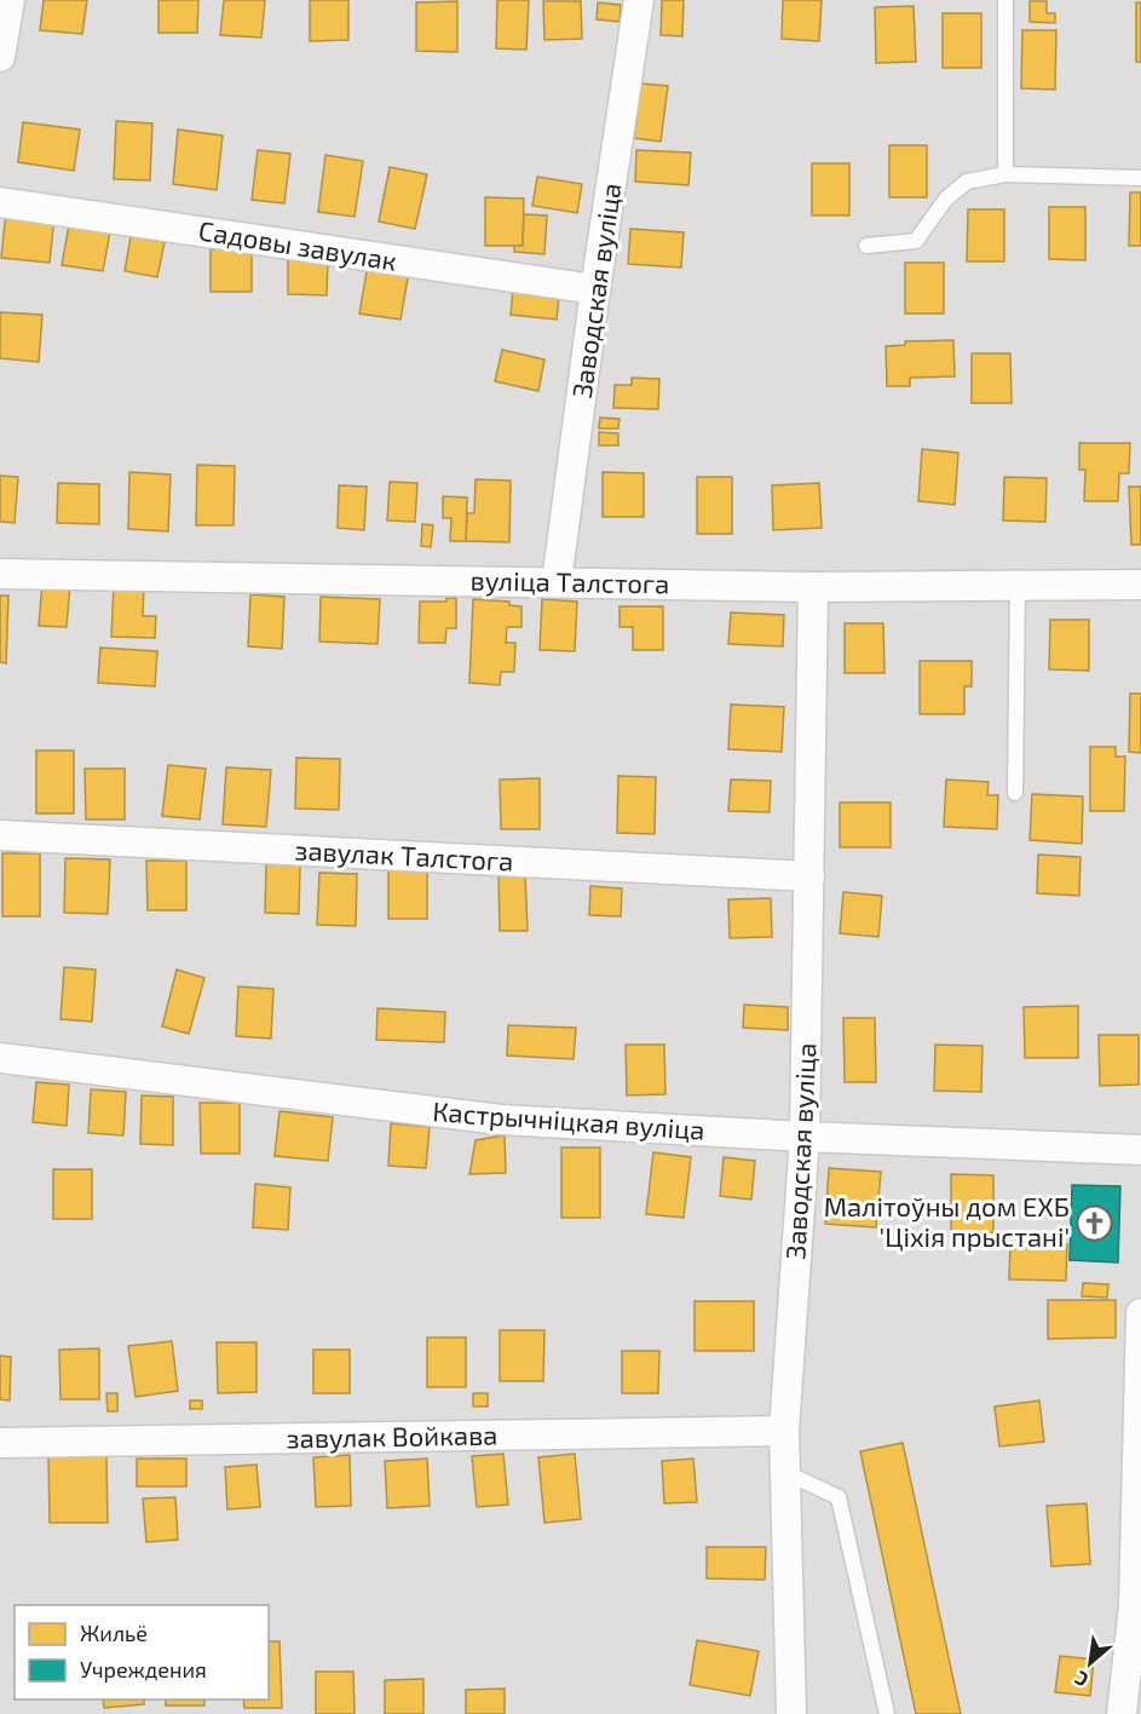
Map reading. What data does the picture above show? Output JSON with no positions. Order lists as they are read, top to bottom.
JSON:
{
  "streets": {
    "street": [
      "Садовы завулак",
      "Заводская вуліца",
      "вуліца Талстога",
      "завулак Талстога",
      "Кастрычніцкая вуліца",
      "завулак Войкава"
    ]
  },
  "crossings": [
    ["Садовы завулак", "Заводская вуліца"],
    ["Заводская вуліца", "вуліца Талстога"],
    ["Заводская вуліца", "завулак Талстога"],
    ["Заводская вуліца", "Кастрычніцкая вуліца"],
    ["Заводская вуліца", "завулак Войкава"]
  ],
  "places": {
    "church": ["Малітоўны дом ЕХБ 'Ціхія прыстані'"]
  },
  "legend": ["Жильё", "Учреждения"],
  "north": "bottom left"
}
